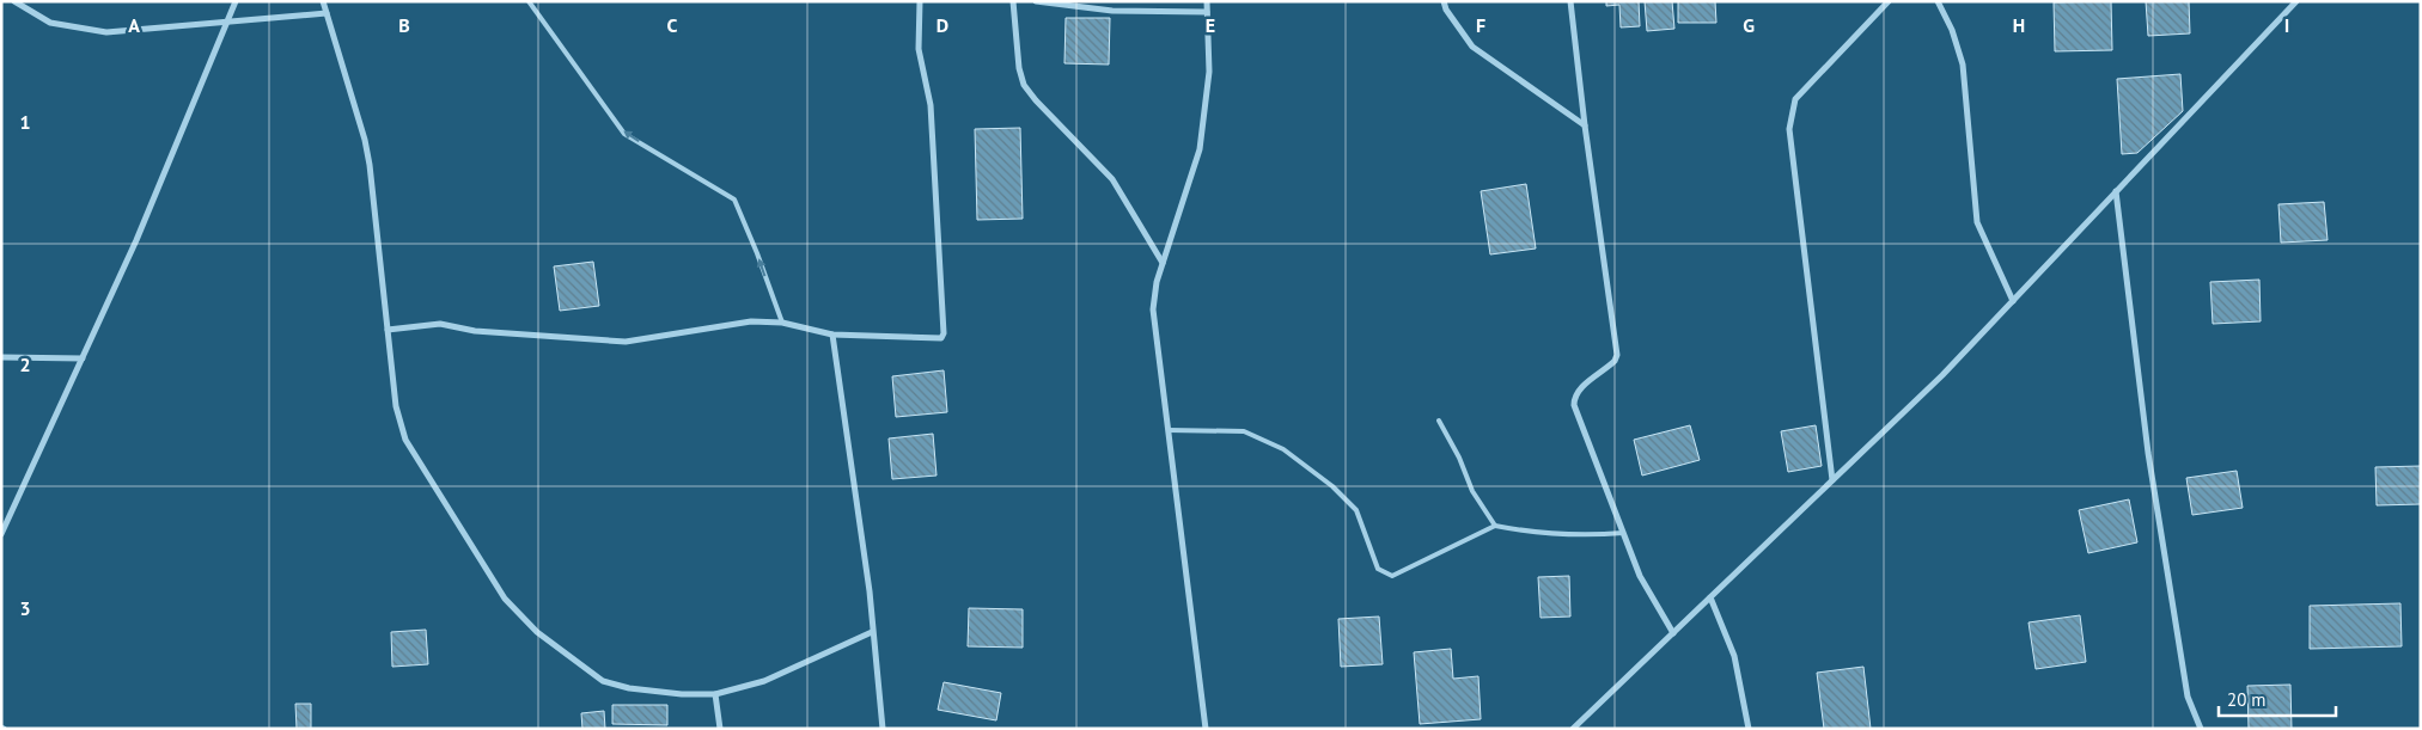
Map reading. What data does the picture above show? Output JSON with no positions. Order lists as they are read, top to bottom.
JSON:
{
  "scale_bar": "20 m",
  "grid": {
    "columns": [
      "A",
      "B",
      "C",
      "D",
      "E",
      "F",
      "G",
      "H",
      "I"
    ],
    "rows": ["1", "2", "3"]
  }
}
